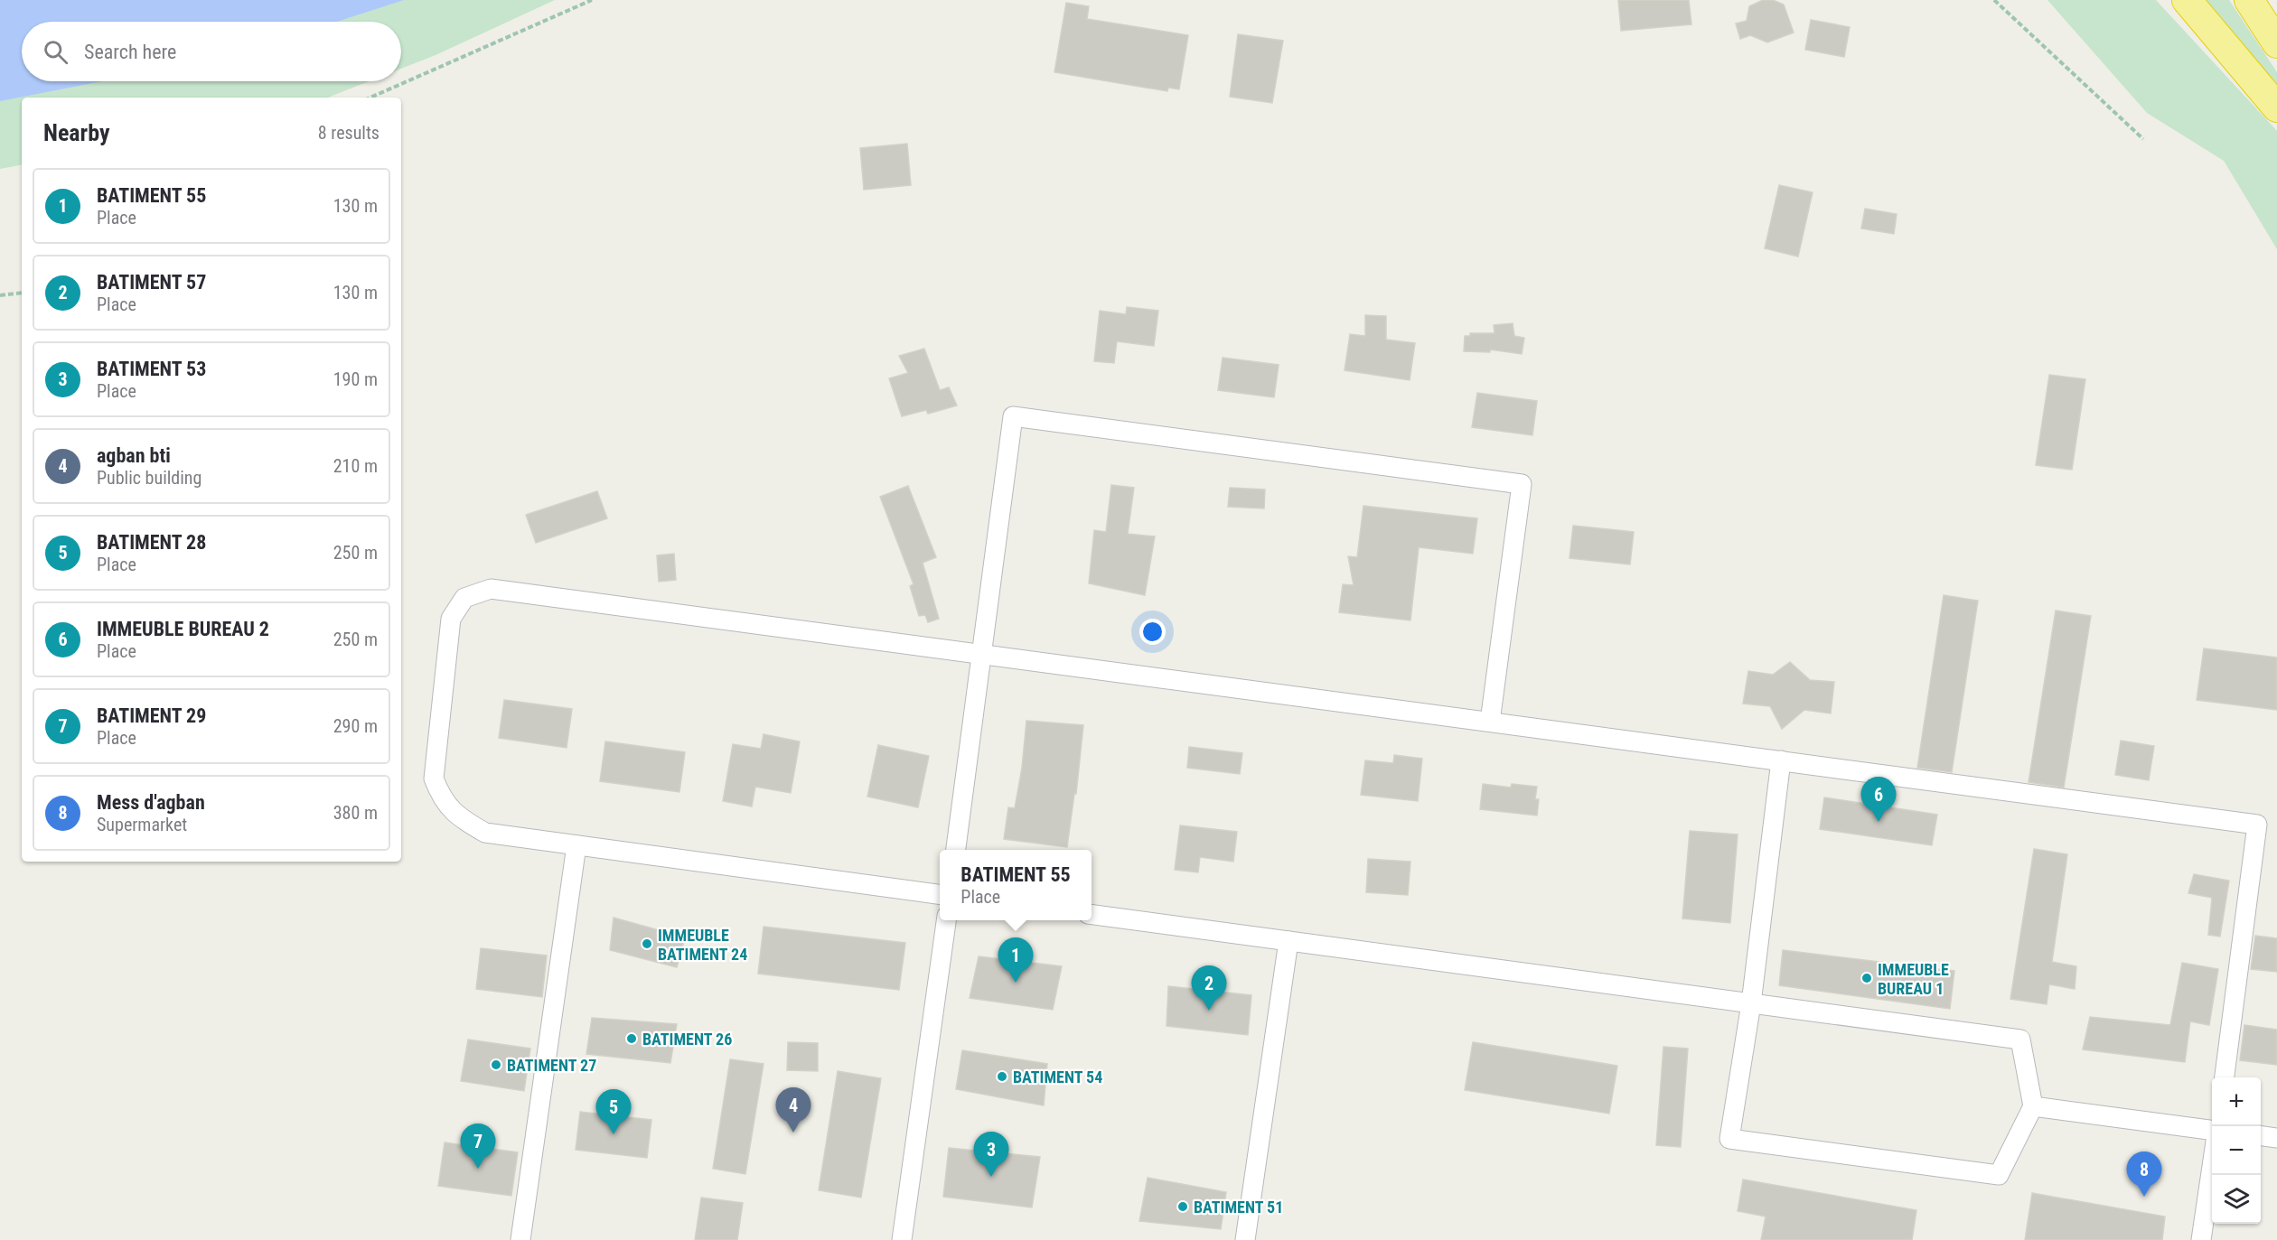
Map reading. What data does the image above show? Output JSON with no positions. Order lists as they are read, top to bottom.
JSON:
{
  "places": [
    "IMMEUBLE BATIMENT 24",
    "IMMEUBLE BUREAU 1",
    "BATIMENT 26",
    "BATIMENT 27",
    "BATIMENT 54",
    "BATIMENT 51"
  ],
  "page": {
    "search": "Search here",
    "heading": ["Nearby", "8 results"],
    "list": [
      {
        "mark": "1",
        "name": "BATIMENT 55",
        "note": "Place",
        "value": "130 m"
      },
      {
        "mark": "2",
        "name": "BATIMENT 57",
        "note": "Place",
        "value": "130 m"
      },
      {
        "mark": "3",
        "name": "BATIMENT 53",
        "note": "Place",
        "value": "190 m"
      },
      {
        "mark": "4",
        "name": "agban bti",
        "note": "Public building",
        "value": "210 m"
      },
      {
        "mark": "5",
        "name": "BATIMENT 28",
        "note": "Place",
        "value": "250 m"
      },
      {
        "mark": "6",
        "name": "IMMEUBLE BUREAU 2",
        "note": "Place",
        "value": "250 m"
      },
      {
        "mark": "7",
        "name": "BATIMENT 29",
        "note": "Place",
        "value": "290 m"
      },
      {
        "mark": "8",
        "name": "Mess d'agban",
        "note": "Supermarket",
        "value": "380 m"
      }
    ],
    "pins": [
      "6",
      "1",
      "2",
      "4",
      "5",
      "7",
      "3",
      "8"
    ],
    "popup": ["BATIMENT 55", "Place"],
    "map_buttons": ["+", "−"]
  }
}
